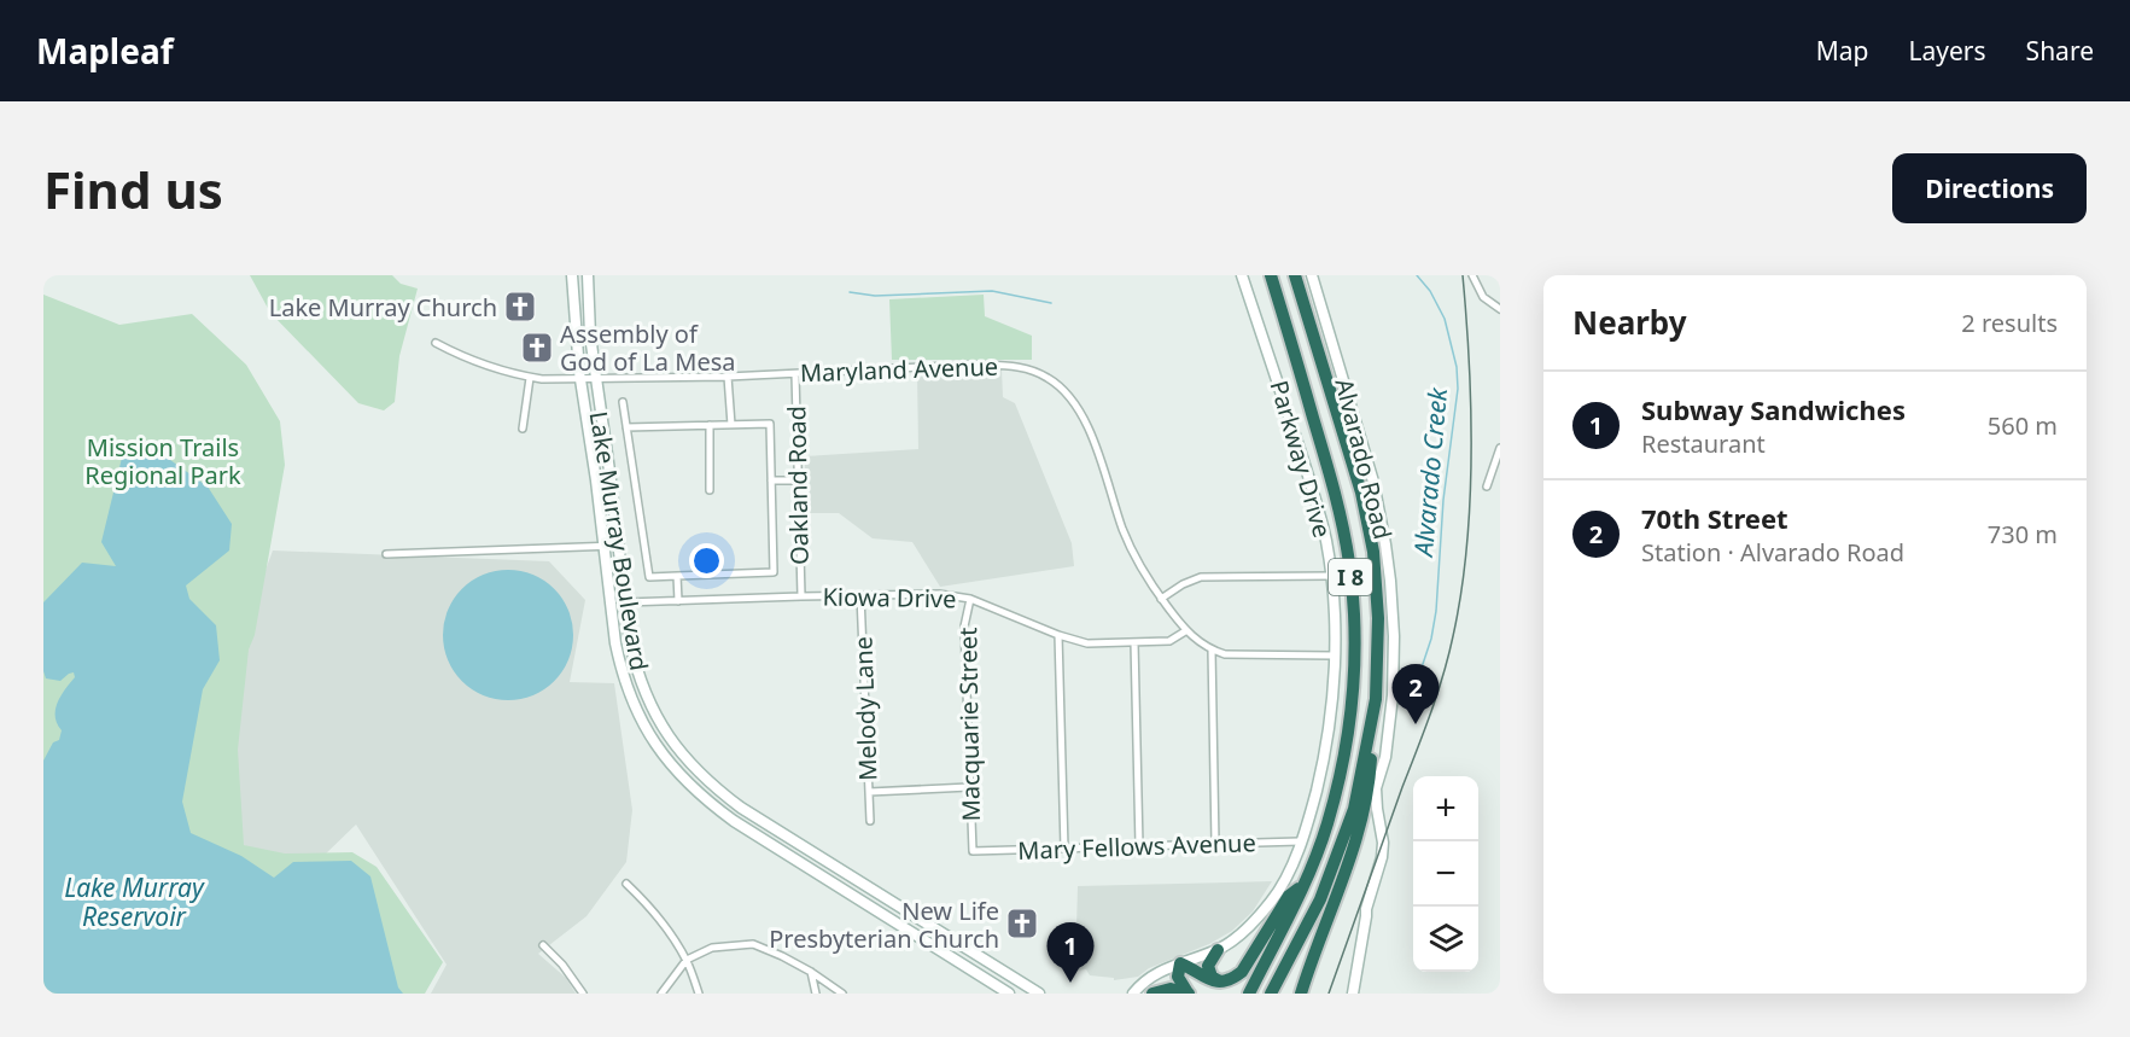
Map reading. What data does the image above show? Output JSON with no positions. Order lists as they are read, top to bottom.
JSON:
{
  "streets": {
    "highway": ["I 8"],
    "main road": ["Parkway Drive", "Alvarado Road", "Lake Murray Boulevard"],
    "street": [
      "Maryland Avenue",
      "Oakland Road",
      "Kiowa Drive",
      "Melody Lane",
      "Macquarie Street",
      "Mary Fellows Avenue"
    ]
  },
  "crossings": [
    ["Maryland Avenue", "Parkway Drive"],
    ["Maryland Avenue", "Oakland Road"],
    ["Maryland Avenue", "Lake Murray Boulevard"],
    ["Maryland Avenue", "Kiowa Drive"],
    ["Parkway Drive", "Mary Fellows Avenue"],
    ["Oakland Road", "Kiowa Drive"],
    ["Lake Murray Boulevard", "Kiowa Drive"],
    ["Kiowa Drive", "Melody Lane"],
    ["Kiowa Drive", "Macquarie Street"],
    ["Macquarie Street", "Mary Fellows Avenue"]
  ],
  "water": ["Alvarado Creek", "Lake Murray Reservoir"],
  "parks": ["Mission Trails Regional Park"],
  "places": {
    "church": ["Lake Murray Church", "Assembly of God of La Mesa", "New Life Presbyterian Church"]
  },
  "page": {
    "header": "Mapleaf",
    "nav": ["Map", "Layers", "Share"],
    "buttons": "Directions",
    "title": "Find us",
    "heading": ["Nearby", "2 results"],
    "list": [
      {
        "mark": "1",
        "name": "Subway Sandwiches",
        "note": "Restaurant",
        "value": "560 m"
      },
      {
        "mark": "2",
        "name": "70th Street",
        "note": "Station · Alvarado Road",
        "value": "730 m"
      }
    ],
    "pins": ["2", "1"],
    "map_buttons": ["+", "−"]
  }
}
